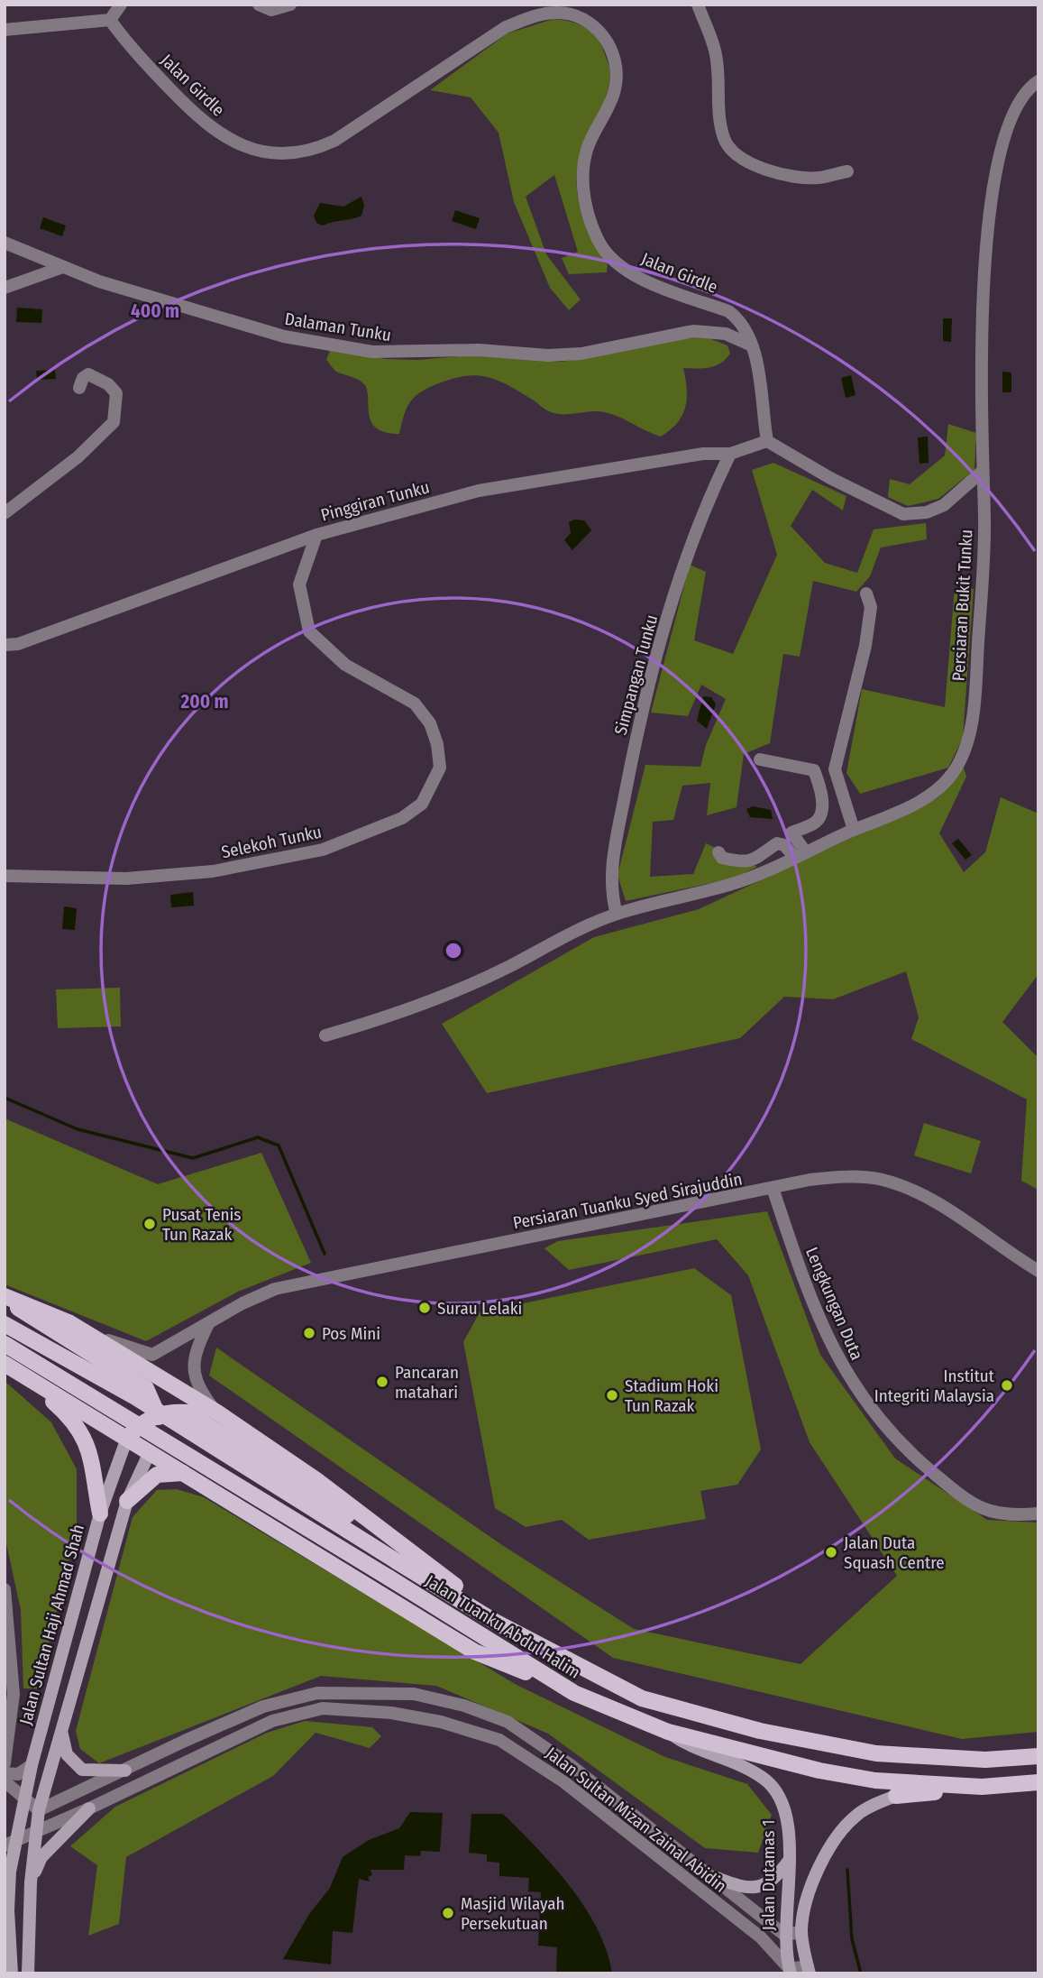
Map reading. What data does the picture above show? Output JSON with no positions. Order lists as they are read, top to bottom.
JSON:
{
  "streets": {
    "main road": ["Jalan Tuanku Abdul Halim"],
    "street": [
      "Jalan Girdle",
      "Dalaman Tunku",
      "Pinggiran Tunku",
      "Persiaran Bukit Tunku",
      "Simpangan Tunku",
      "Selekoh Tunku",
      "Persiaran Tuanku Syed Sirajuddin",
      "Lengkungan Duta",
      "Jalan Sultan Haji Ahmad Shah",
      "Jalan Sultan Mizan Zainal Abidin",
      "Jalan Dutamas 1"
    ]
  },
  "crossings": [
    ["Jalan Girdle", "Dalaman Tunku"],
    ["Jalan Girdle", "Pinggiran Tunku"],
    ["Pinggiran Tunku", "Simpangan Tunku"],
    ["Pinggiran Tunku", "Selekoh Tunku"],
    ["Persiaran Bukit Tunku", "Simpangan Tunku"],
    ["Persiaran Tuanku Syed Sirajuddin", "Lengkungan Duta"],
    ["Persiaran Tuanku Syed Sirajuddin", "Jalan Tuanku Abdul Halim"],
    ["Jalan Sultan Haji Ahmad Shah", "Jalan Sultan Mizan Zainal Abidin"],
    ["Jalan Tuanku Abdul Halim", "Jalan Dutamas 1"],
    ["Jalan Sultan Mizan Zainal Abidin", "Jalan Dutamas 1"]
  ],
  "places": [
    "Pusat Tenis Tun Razak",
    "Surau Lelaki",
    "Pos Mini",
    "Pancaran matahari",
    "Institut Integriti Malaysia",
    "Stadium Hoki Tun Razak",
    "Jalan Duta Squash Centre",
    "Masjid Wilayah Persekutuan"
  ],
  "rings": ["400 m", "200 m"]
}
